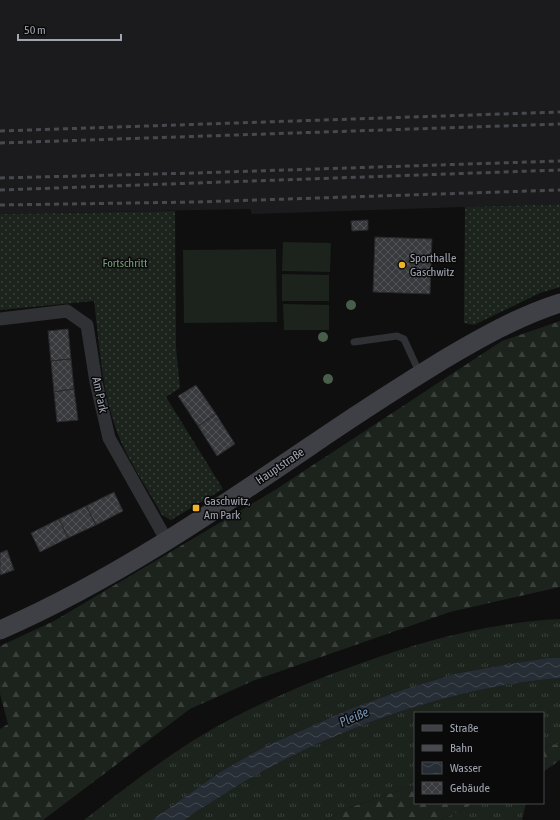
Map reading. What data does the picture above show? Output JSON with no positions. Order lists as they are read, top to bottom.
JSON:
{
  "streets": {
    "main road": ["Hauptstraße"],
    "street": ["Am Park"]
  },
  "crossings": [
    ["Am Park", "Hauptstraße"]
  ],
  "water": ["Pleiße"],
  "parks": ["Fortschritt"],
  "places": {
    "other": ["Sporthalle Gaschwitz"],
    "transit": ["Gaschwitz, Am Park"]
  },
  "legend": [
    "Straße",
    "Bahn",
    "Wasser",
    "Gebäude"
  ],
  "scale_bar": "50 m"
}
